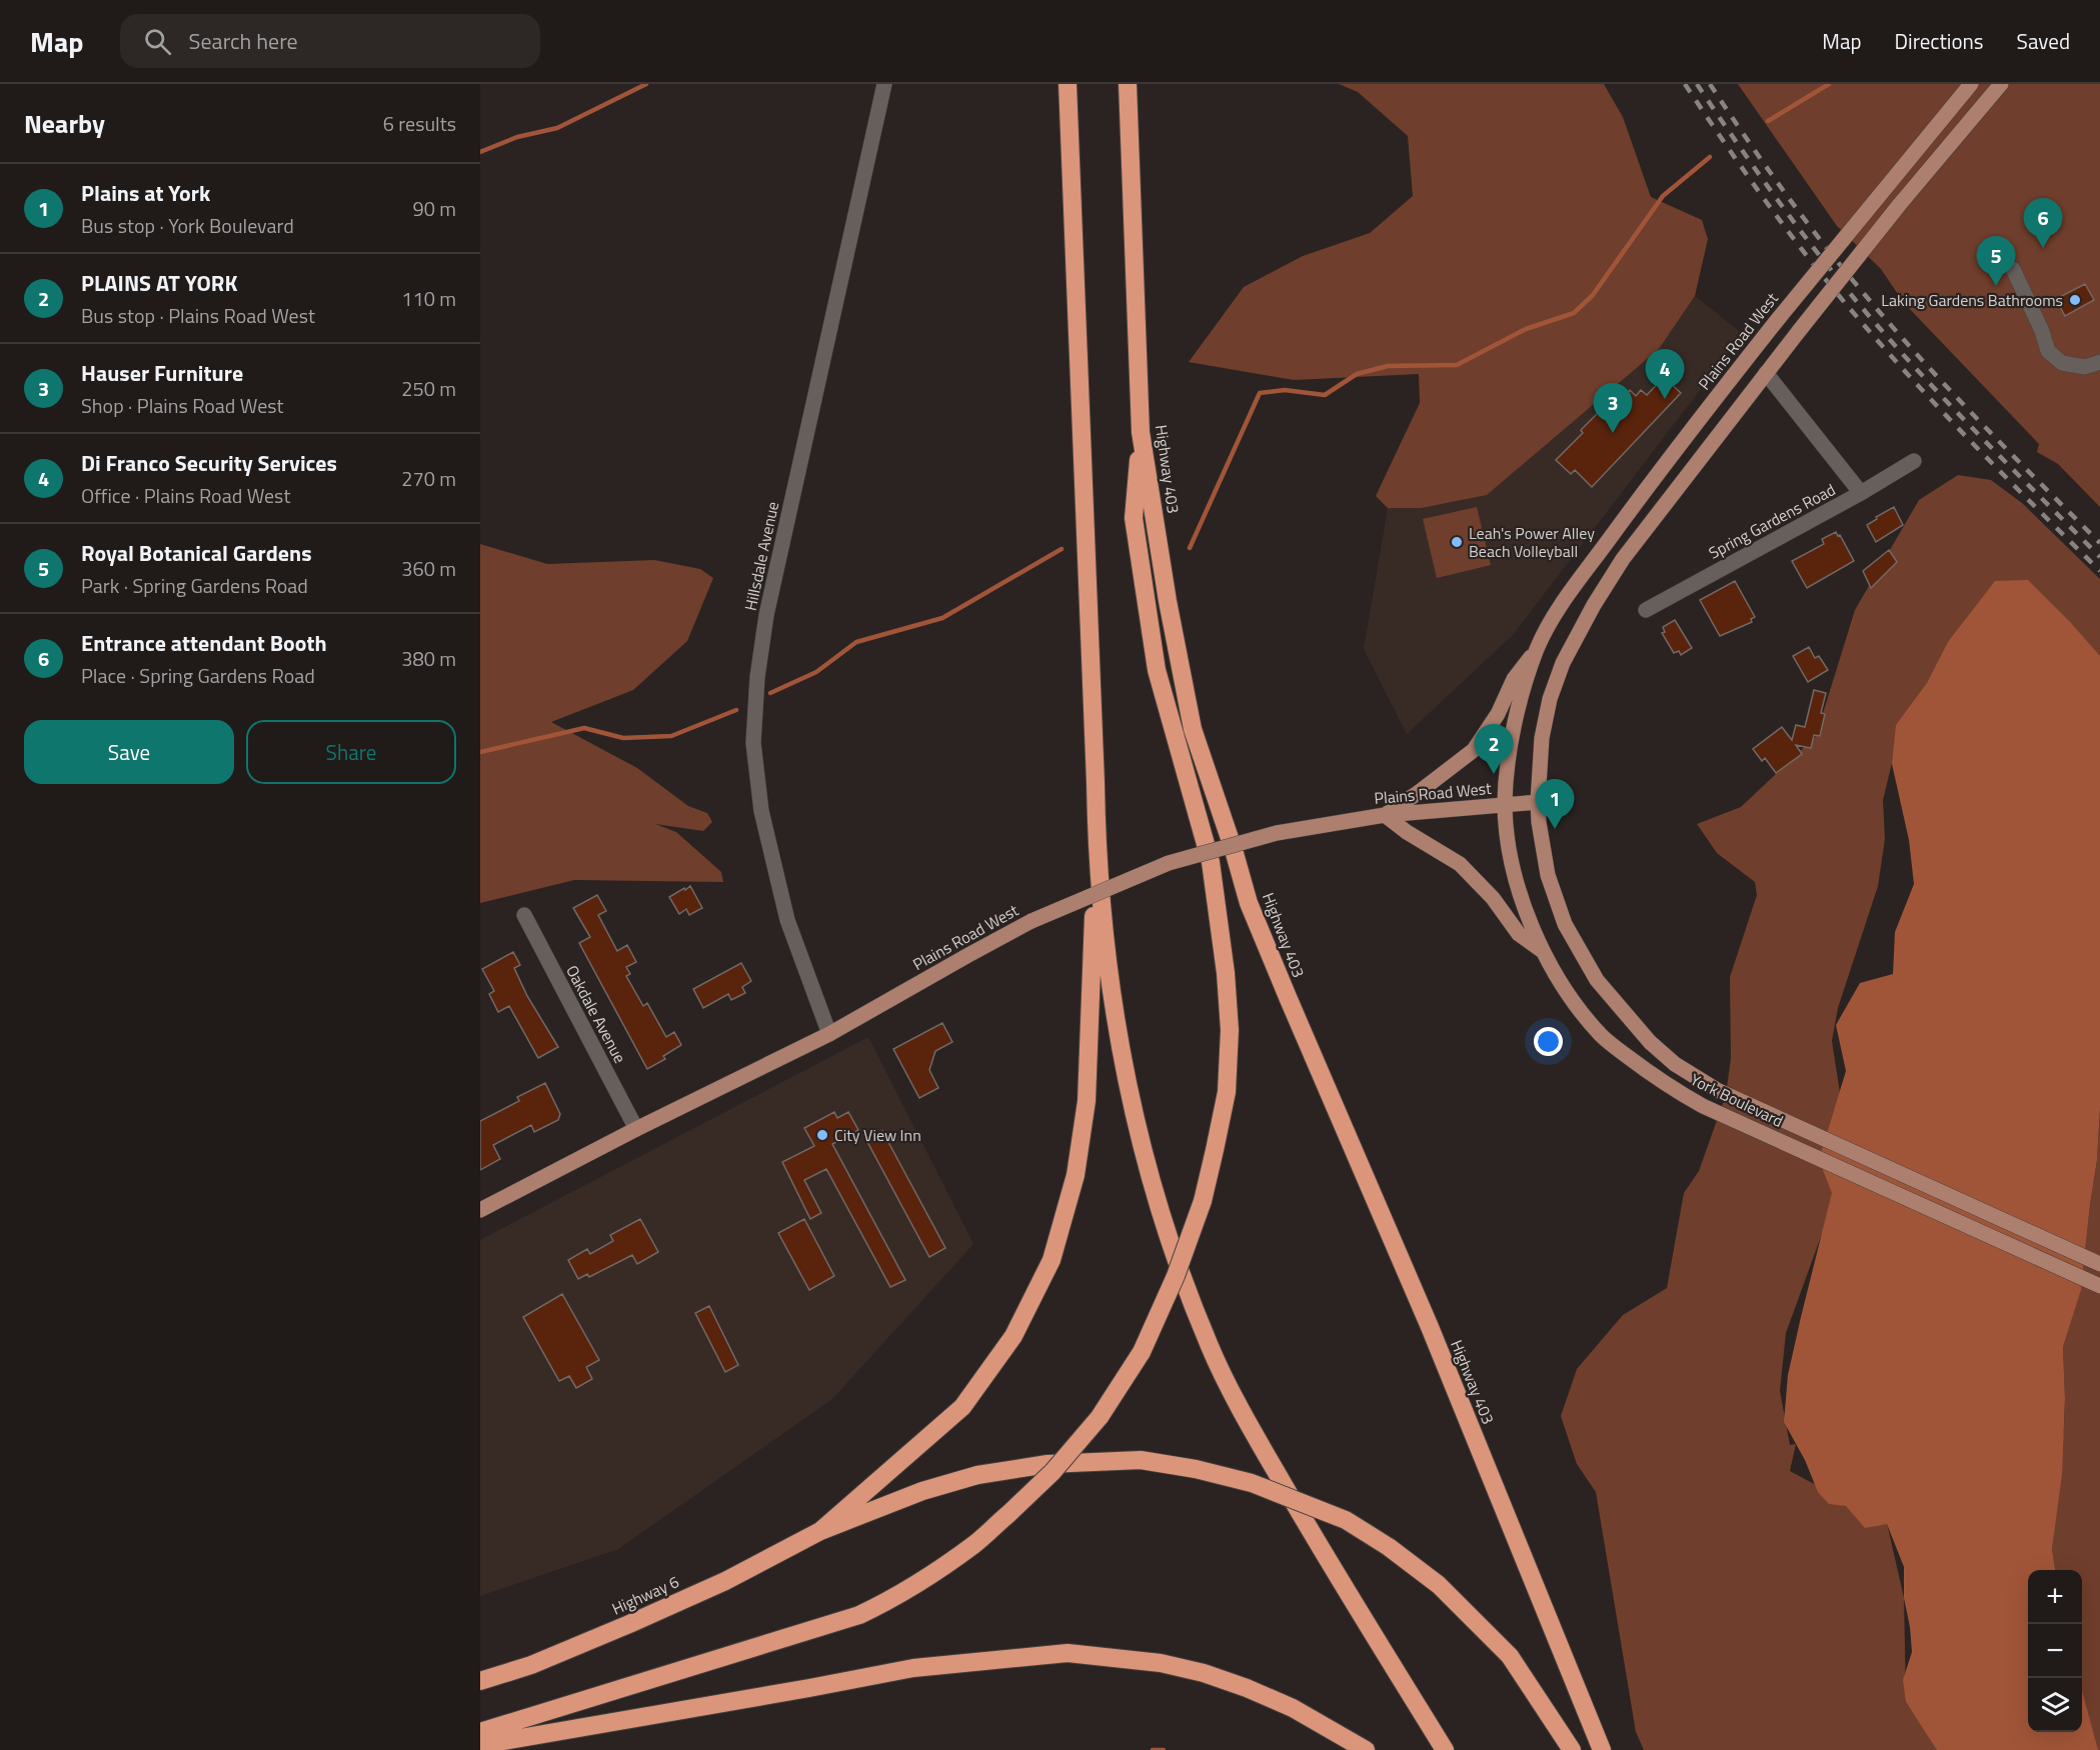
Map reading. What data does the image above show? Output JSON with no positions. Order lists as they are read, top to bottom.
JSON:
{
  "streets": {
    "highway": ["Highway 403", "Highway 6"],
    "main road": ["Plains Road West", "York Boulevard"],
    "street": ["Spring Gardens Road", "Hillsdale Avenue", "Oakdale Avenue"]
  },
  "crossings": [
    ["Plains Road West", "Hillsdale Avenue"],
    ["Plains Road West", "Oakdale Avenue"],
    ["Plains Road West", "York Boulevard"]
  ],
  "places": ["Laking Gardens Bathrooms", "Leah's Power Alley Beach Volleyball", "City View Inn"],
  "page": {
    "header": "Map",
    "search": "Search here",
    "nav": ["Map", "Directions", "Saved"],
    "heading": ["Nearby", "6 results"],
    "list": [
      {
        "mark": "1",
        "name": "Plains at York",
        "note": "Bus stop · York Boulevard",
        "value": "90 m"
      },
      {
        "mark": "2",
        "name": "PLAINS AT YORK",
        "note": "Bus stop · Plains Road West",
        "value": "110 m"
      },
      {
        "mark": "3",
        "name": "Hauser Furniture",
        "note": "Shop · Plains Road West",
        "value": "250 m"
      },
      {
        "mark": "4",
        "name": "Di Franco Security Services",
        "note": "Office · Plains Road West",
        "value": "270 m"
      },
      {
        "mark": "5",
        "name": "Royal Botanical Gardens",
        "note": "Park · Spring Gardens Road",
        "value": "360 m"
      },
      {
        "mark": "6",
        "name": "Entrance attendant Booth",
        "note": "Place · Spring Gardens Road",
        "value": "380 m"
      }
    ],
    "pins": [
      "6",
      "5",
      "4",
      "3",
      "2",
      "1"
    ],
    "buttons": ["Save", "Share"],
    "map_buttons": ["+", "−"]
  }
}
